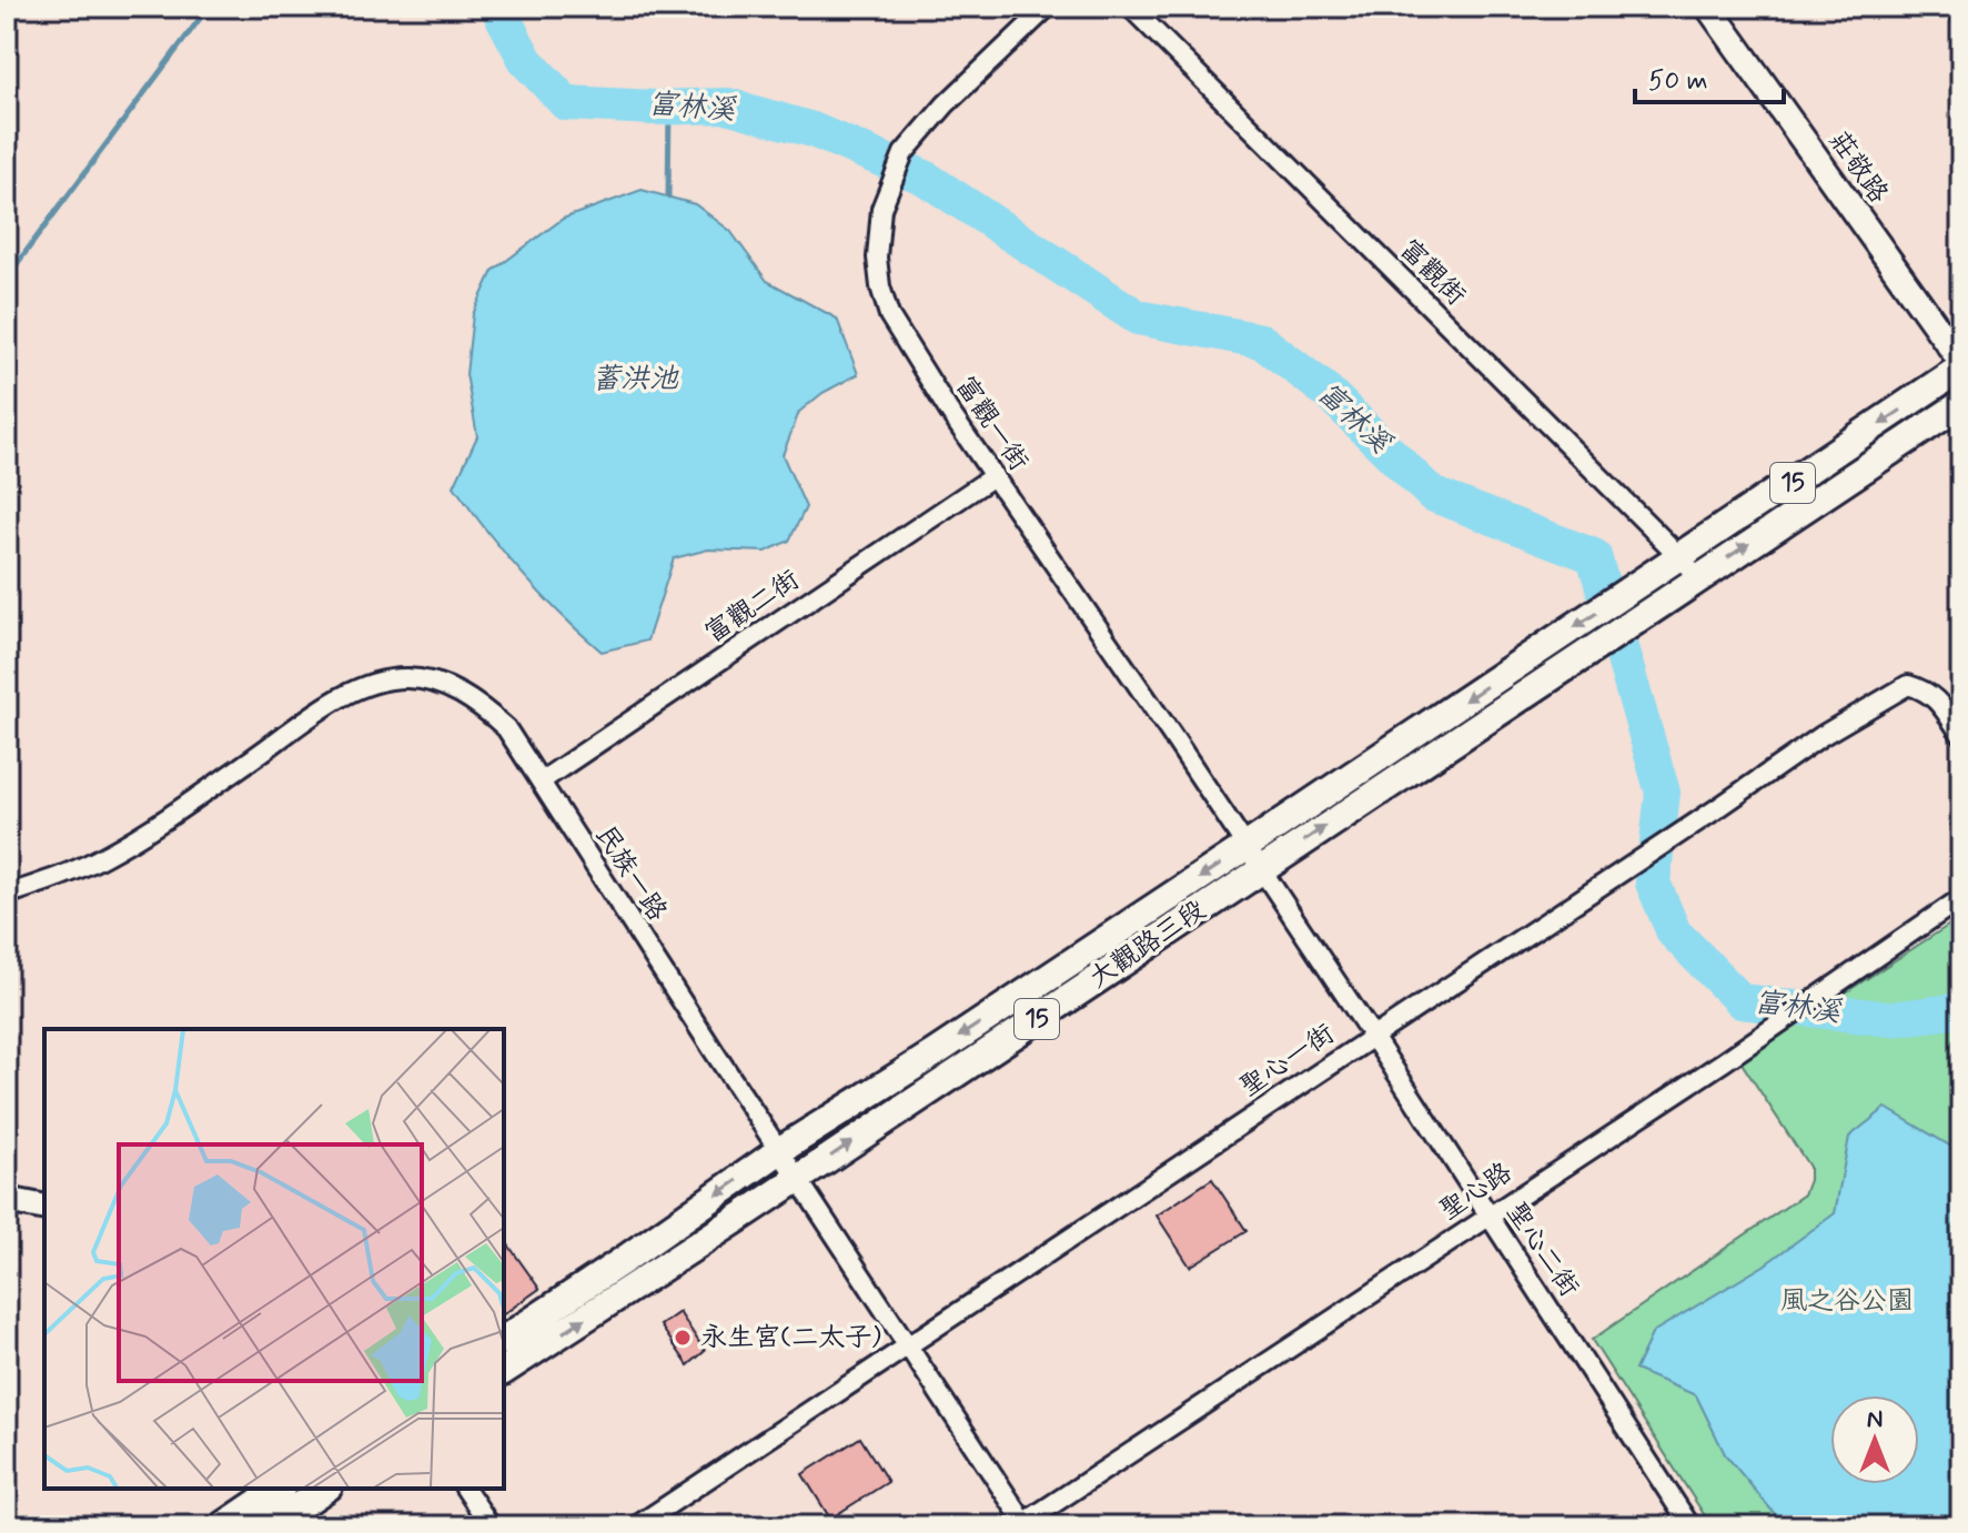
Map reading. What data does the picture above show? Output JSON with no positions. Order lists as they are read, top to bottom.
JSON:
{
  "streets": {
    "main road": ["15", "大觀路三段"],
    "street": [
      "莊敬路",
      "富觀街",
      "富觀一街",
      "富觀二街",
      "民族一路",
      "聖心一街",
      "聖心路",
      "聖心二街"
    ]
  },
  "crossings": [
    ["莊敬路", "15"],
    ["富觀街", "15"],
    ["富觀一街", "富觀二街"],
    ["富觀一街", "大觀路三段"],
    ["富觀一街", "聖心二街"],
    ["15", "大觀路三段"],
    ["富觀二街", "民族一路"],
    ["民族一路", "大觀路三段"],
    ["民族一路", "聖心一街"],
    ["民族一路", "聖心路"],
    ["大觀路三段", "聖心二街"],
    ["聖心一街", "聖心二街"],
    ["聖心路", "聖心二街"]
  ],
  "water": ["富林溪", "蓄洪池"],
  "parks": ["風之谷公園"],
  "places": ["永生宮(二太子)"],
  "scale_bar": "50 m",
  "north": "top"
}
